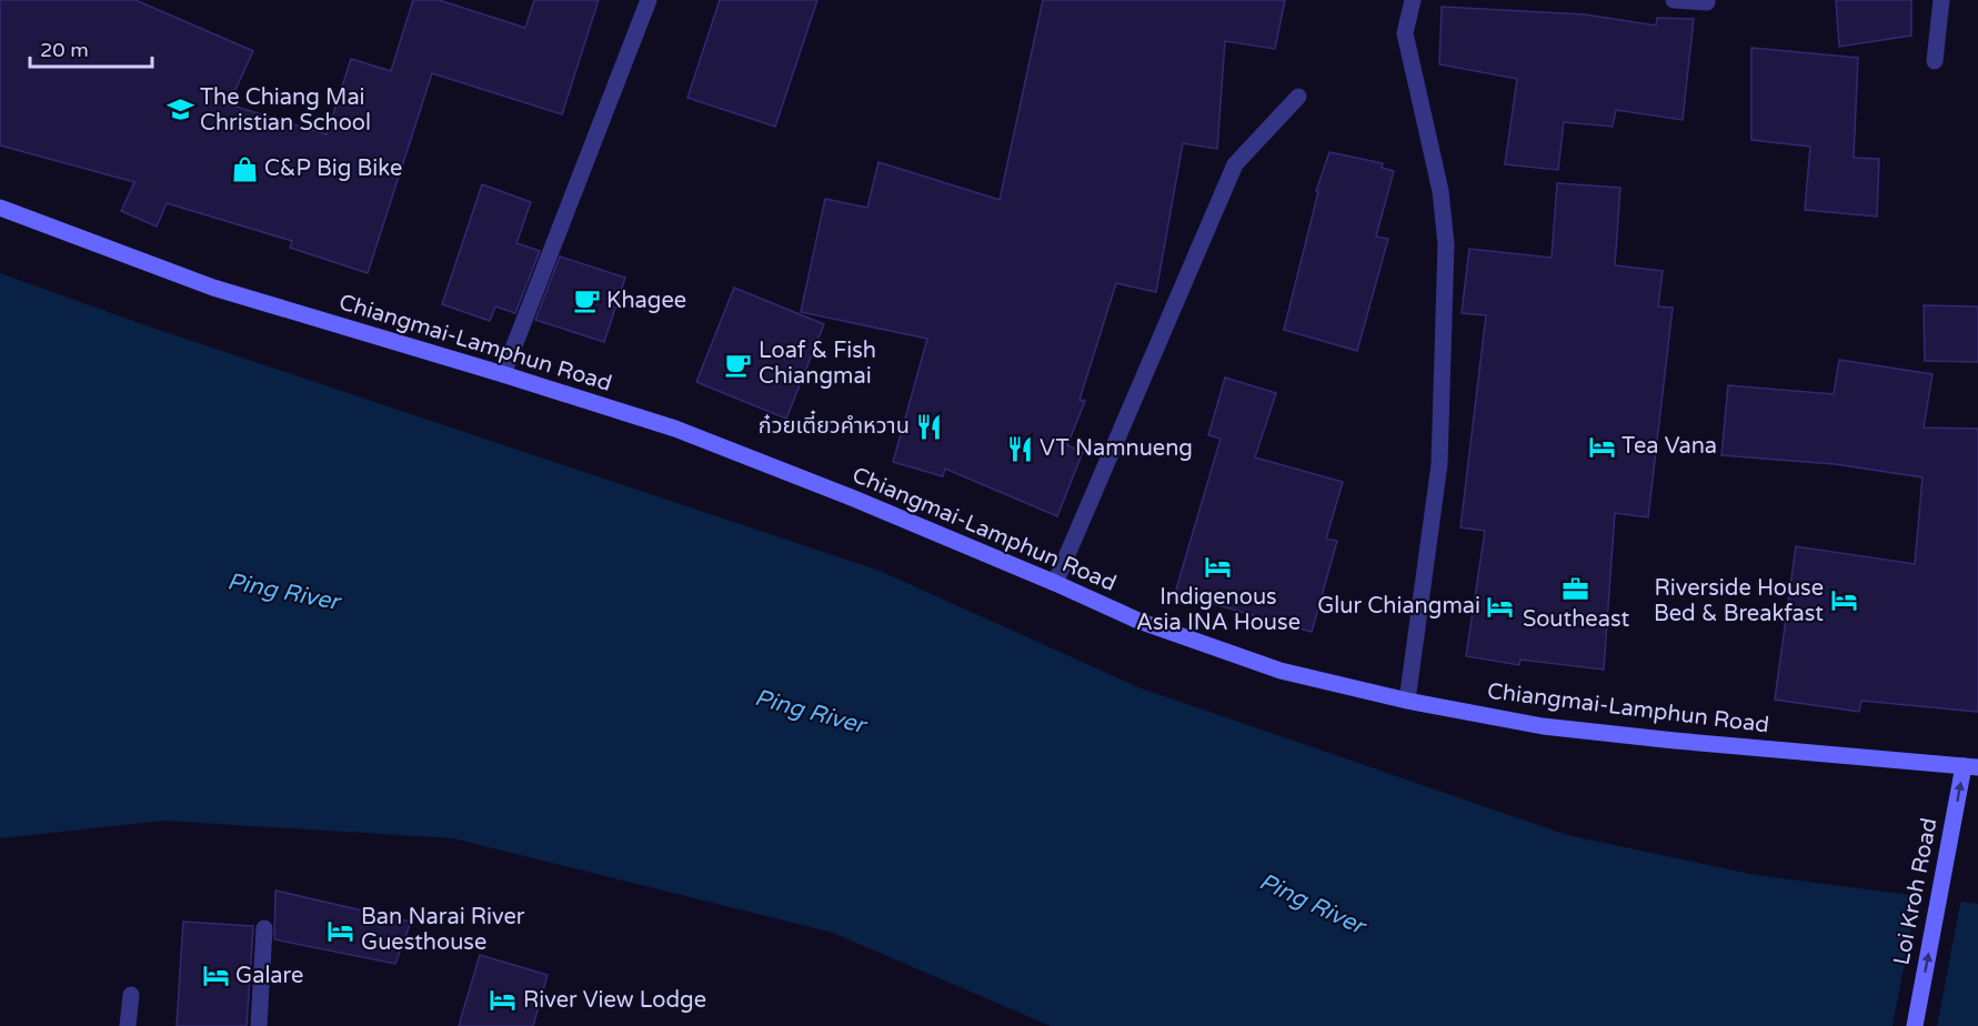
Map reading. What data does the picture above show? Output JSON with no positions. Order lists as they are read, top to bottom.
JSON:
{
  "streets": {
    "main road": ["Chiangmai-Lamphun Road", "Loi Kroh Road"]
  },
  "crossings": [
    ["Chiangmai-Lamphun Road", "Loi Kroh Road"]
  ],
  "one_way": ["Loi Kroh Road"],
  "water": ["Ping River"],
  "places": {
    "school or university": ["The Chiang Mai Christian School"],
    "shop": ["C&P Big Bike"],
    "cafe": ["Khagee", "Loaf & Fish Chiangmai"],
    "restaurant": ["ก๋วยเตี๋ยวคำหวาน", "VT Namnueng"],
    "hotel": [
      "Tea Vana",
      "Indigenous Asia INA House",
      "Riverside House Bed & Breakfast",
      "Glur Chiangmai",
      "Ban Narai River Guesthouse",
      "Galare",
      "River View Lodge"
    ],
    "office": ["Southeast"]
  },
  "scale_bar": "20 m"
}
